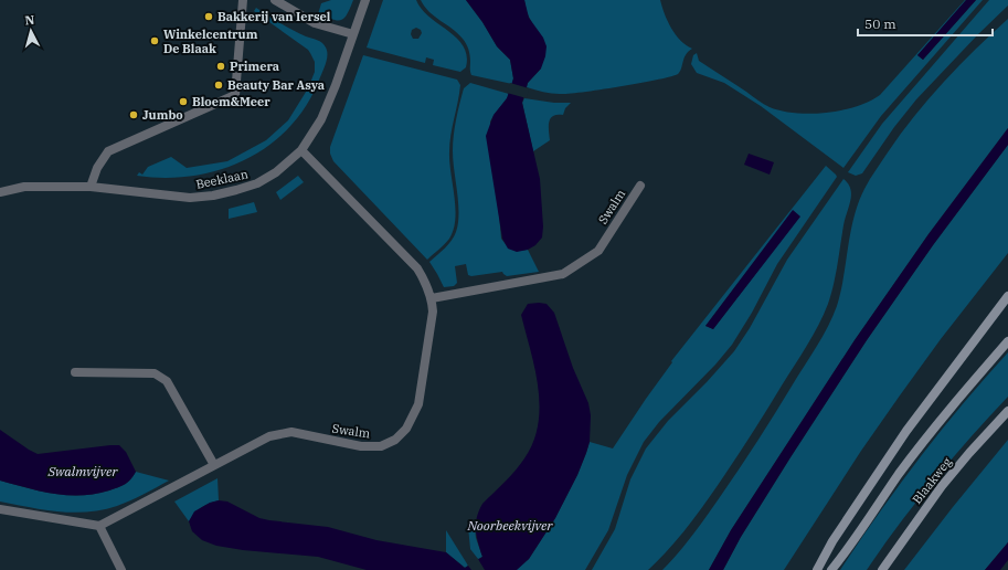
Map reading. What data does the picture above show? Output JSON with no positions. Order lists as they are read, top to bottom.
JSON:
{
  "streets": {
    "main road": ["Blaakweg"],
    "street": ["Beeklaan", "Swalm"]
  },
  "crossings": [
    ["Beeklaan", "Swalm"]
  ],
  "water": ["Swalmvijver", "Noorbeekvijver"],
  "places": [
    "Bakkerij van Iersel",
    "Winkelcentrum De Blaak",
    "Primera",
    "Beauty Bar Asya",
    "Bloem&Meer",
    "Jumbo"
  ],
  "scale_bar": "50 m",
  "north": "top"
}
